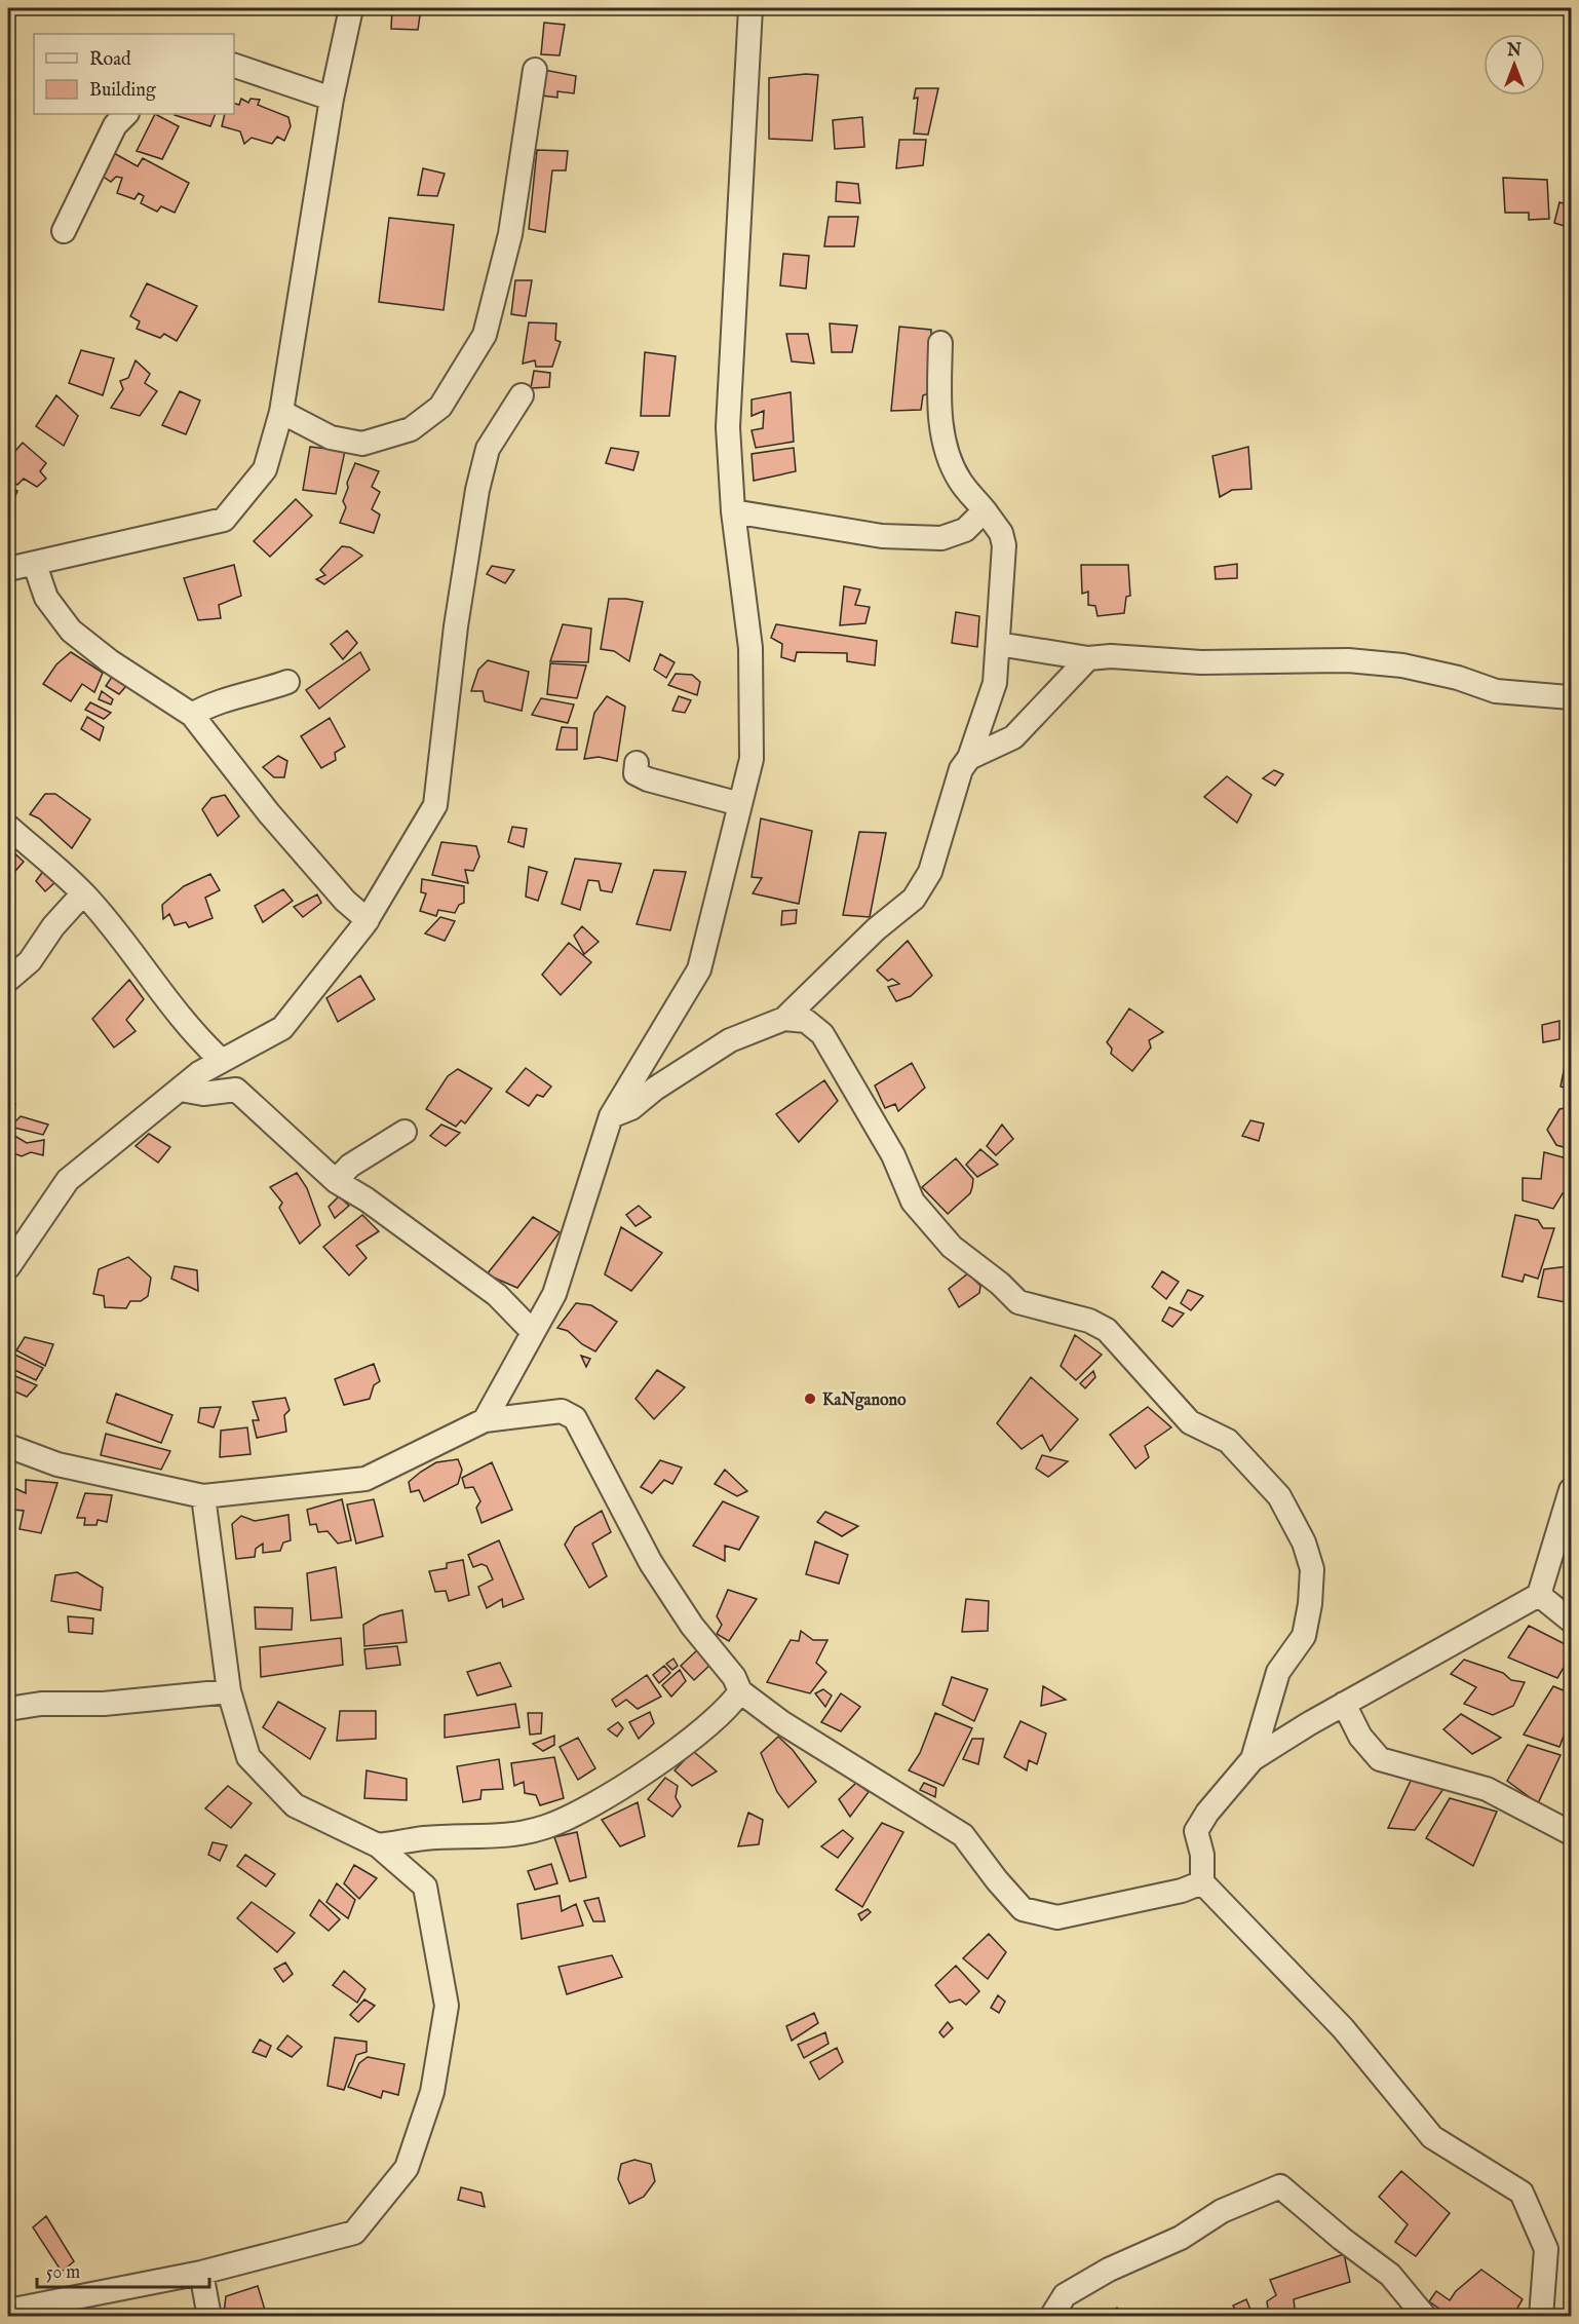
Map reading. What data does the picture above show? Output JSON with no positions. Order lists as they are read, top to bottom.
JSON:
{
  "places": ["KaNganono"],
  "legend": ["Road", "Building"],
  "scale_bar": "50 m",
  "north": "top"
}
